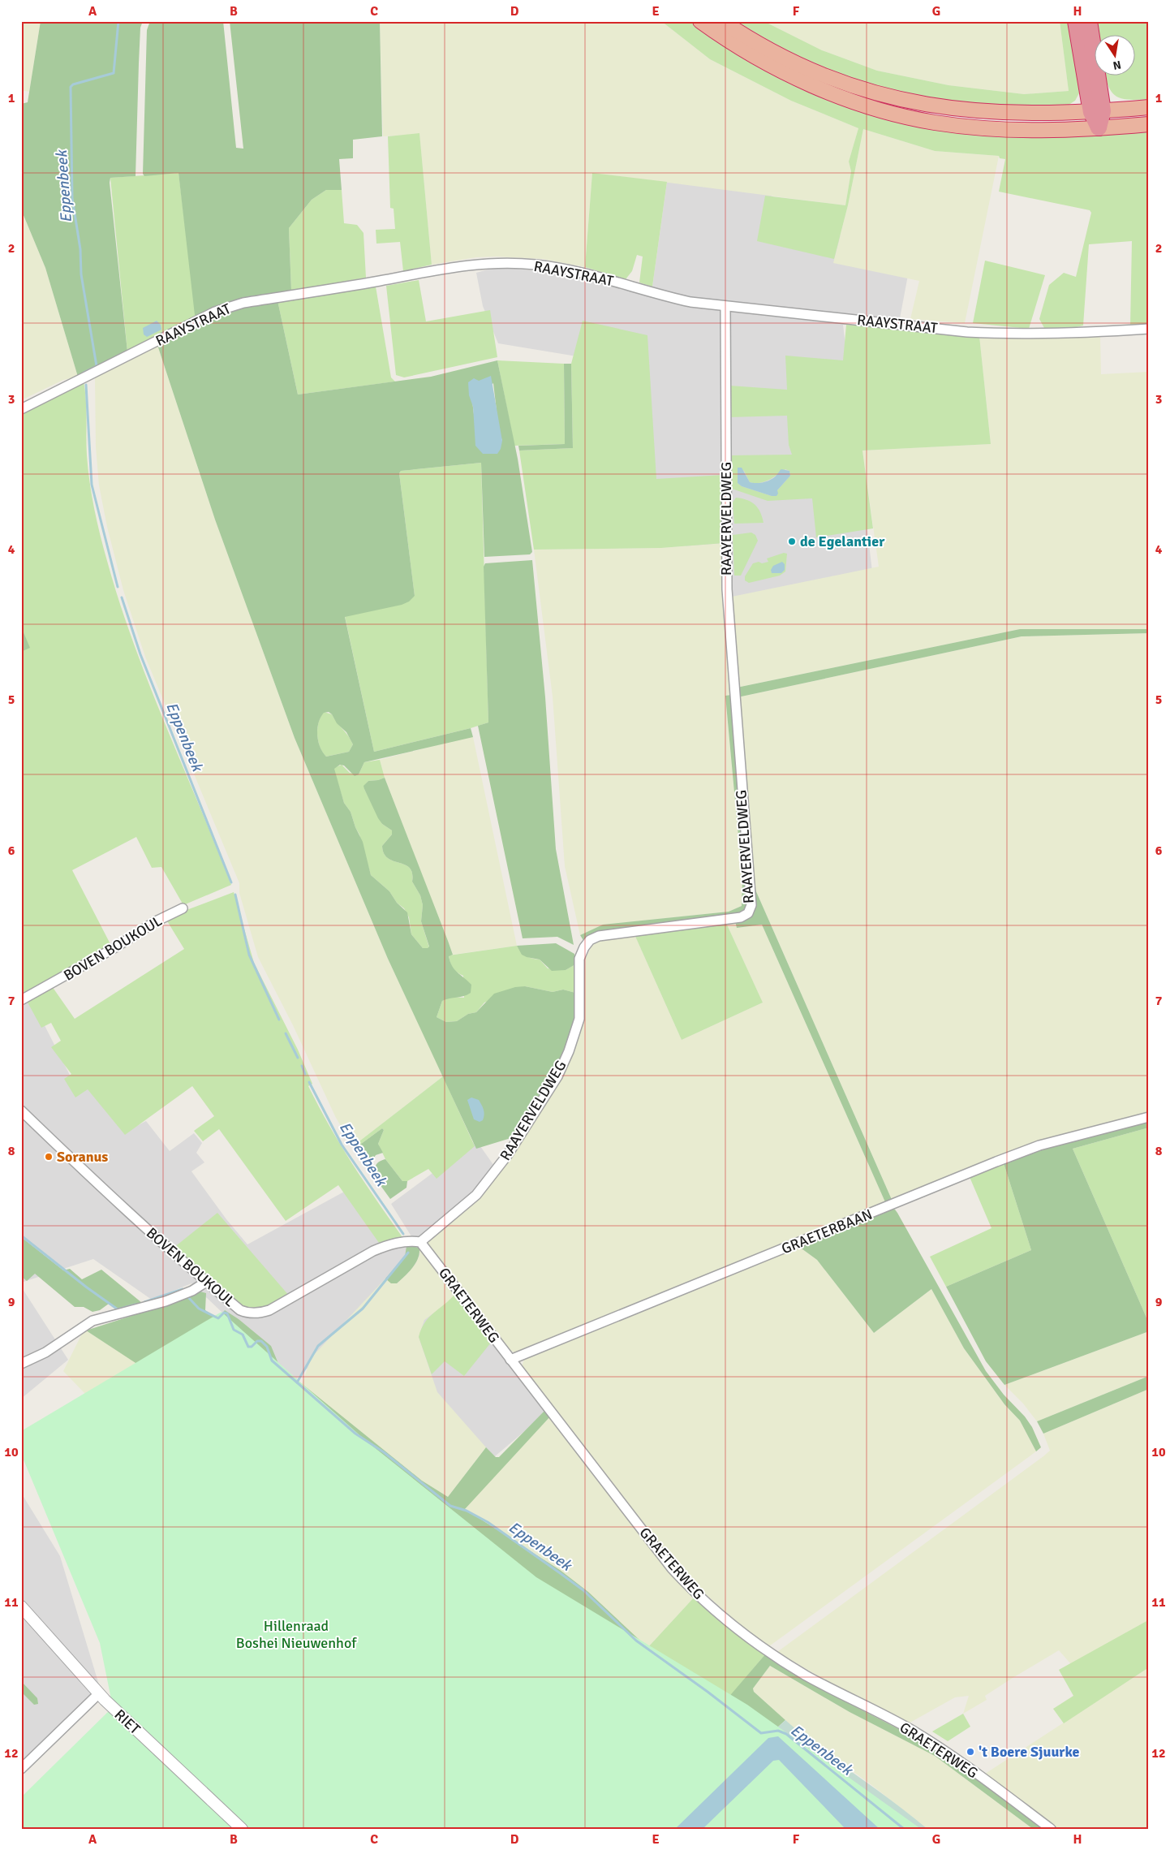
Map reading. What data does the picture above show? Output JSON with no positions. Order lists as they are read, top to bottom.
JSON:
{
  "streets": {
    "street": [
      "RAAYSTRAAT",
      "RAAYERVELDWEG",
      "BOVEN BOUKOUL",
      "GRAETERBAAN",
      "GRAETERWEG",
      "RIET"
    ]
  },
  "crossings": [
    ["RAAYSTRAAT", "RAAYERVELDWEG"],
    ["RAAYERVELDWEG", "BOVEN BOUKOUL"],
    ["RAAYERVELDWEG", "GRAETERWEG"],
    ["BOVEN BOUKOUL", "GRAETERWEG"],
    ["GRAETERBAAN", "GRAETERWEG"]
  ],
  "water": ["Eppenbeek"],
  "parks": ["Hillenraad Boshei Nieuwenhof"],
  "places": ["de Egelantier", "Soranus", "'t Boere Sjuurke"],
  "north": "bottom",
  "grid": {
    "columns": [
      "A",
      "B",
      "C",
      "D",
      "E",
      "F",
      "G",
      "H"
    ],
    "rows": [
      "1",
      "2",
      "3",
      "4",
      "5",
      "6",
      "7",
      "8",
      "9",
      "10",
      "11",
      "12"
    ]
  }
}
